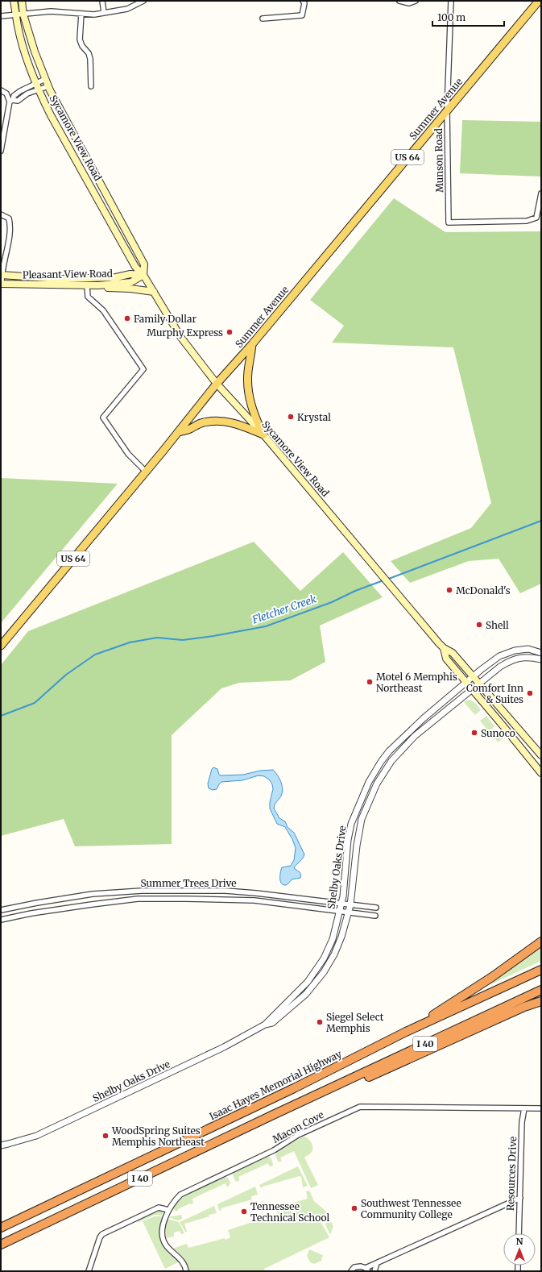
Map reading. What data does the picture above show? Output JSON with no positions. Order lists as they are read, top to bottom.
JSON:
{
  "streets": {
    "highway": ["I 40", "Isaac Hayes Memorial Highway"],
    "main road": [
      "Summer Avenue",
      "Sycamore View Road",
      "US 64",
      "Pleasant View Road"
    ],
    "street": [
      "Munson Road",
      "Shelby Oaks Drive",
      "Summer Trees Drive",
      "Macon Cove",
      "Resources Drive"
    ]
  },
  "crossings": [
    ["Summer Avenue", "Sycamore View Road"],
    ["Summer Avenue", "Munson Road"],
    ["Sycamore View Road", "Pleasant View Road"],
    ["Sycamore View Road", "Shelby Oaks Drive"],
    ["Shelby Oaks Drive", "Summer Trees Drive"],
    ["Macon Cove", "Resources Drive"]
  ],
  "water": ["Fletcher Creek"],
  "places": [
    "Family Dollar",
    "Murphy Express",
    "Krystal",
    "McDonald's",
    "Shell",
    "Motel 6 Memphis Northeast",
    "Comfort Inn & Suites",
    "Sunoco",
    "Siegel Select Memphis",
    "WoodSpring Suites Memphis Northeast",
    "Southwest Tennessee Community College",
    "Tennessee Technical School"
  ],
  "scale_bar": "100 m",
  "north": "top"
}
